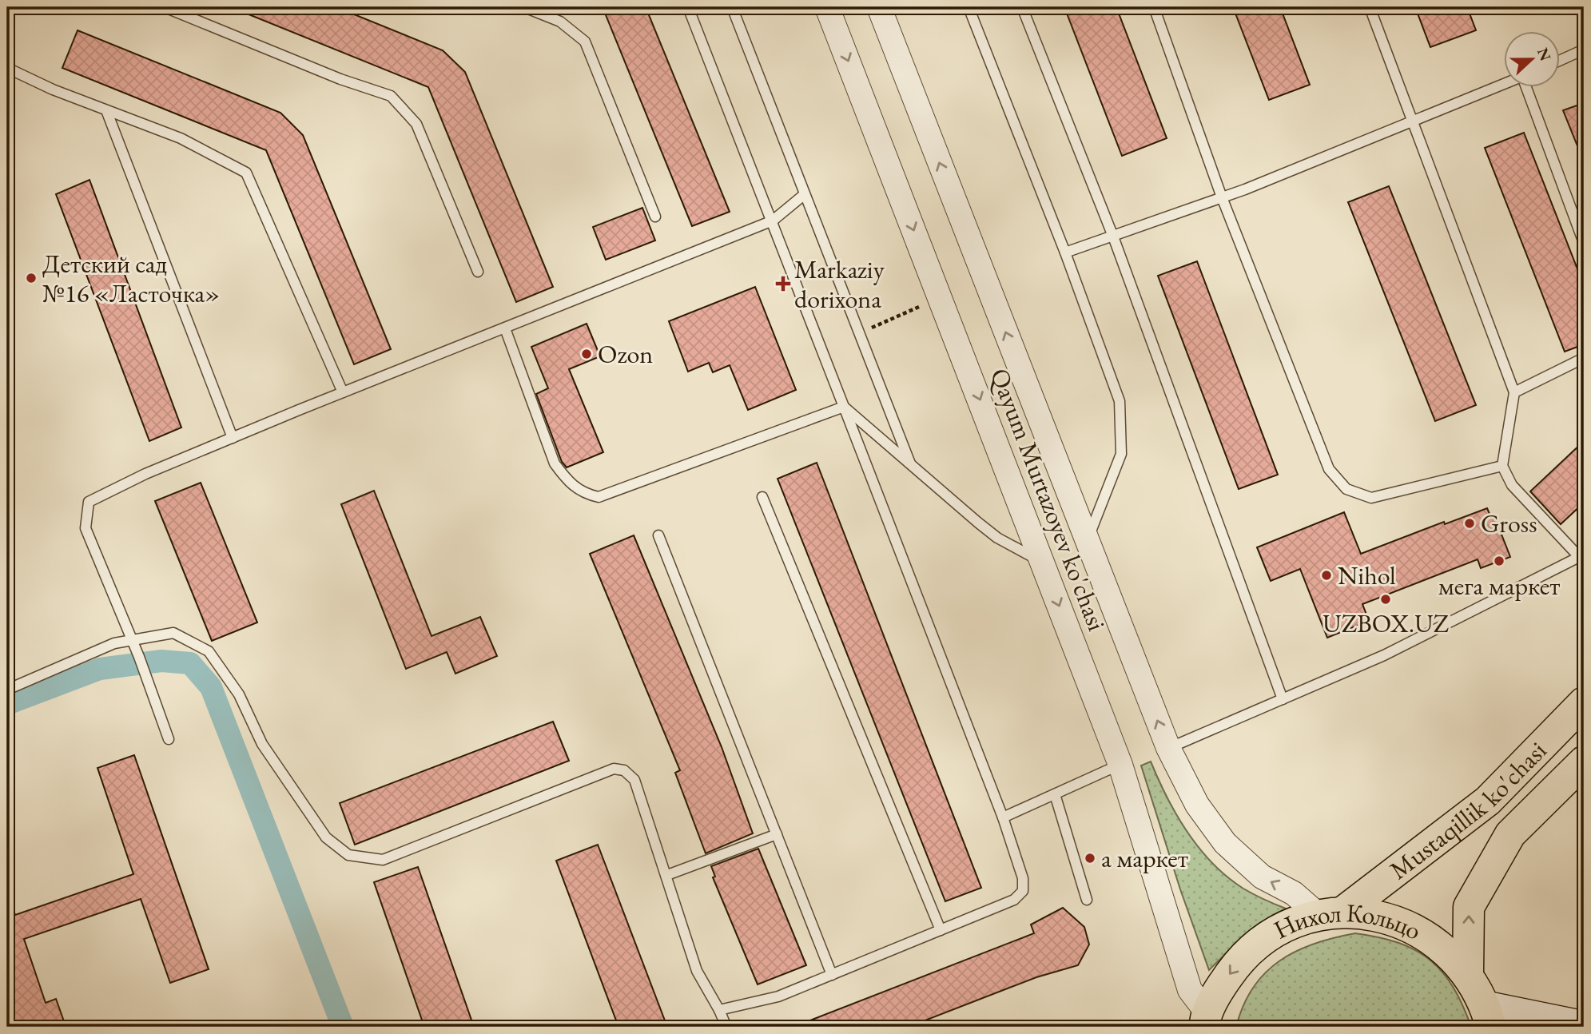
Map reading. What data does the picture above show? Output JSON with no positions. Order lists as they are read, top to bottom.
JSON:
{
  "streets": {
    "main road": ["Mustaqillik ko'chasi", "Нихол Кольцо"],
    "street": ["Qayum Murtazoyev ko'chasi"]
  },
  "crossings": [
    ["Qayum Murtazoyev ko'chasi", "Mustaqillik ko'chasi"],
    ["Qayum Murtazoyev ko'chasi", "Нихол Кольцо"],
    ["Mustaqillik ko'chasi", "Нихол Кольцо"]
  ],
  "one_way": ["Нихол Кольцо"],
  "places": {
    "other": [
      "Детский сад №16 «Ласточка»",
      "Ozon",
      "Gross",
      "мега маркет",
      "Nihol",
      "UZBOX.UZ",
      "а маркет"
    ],
    "health": ["Markaziy dorixona"]
  },
  "north": "right"
}
